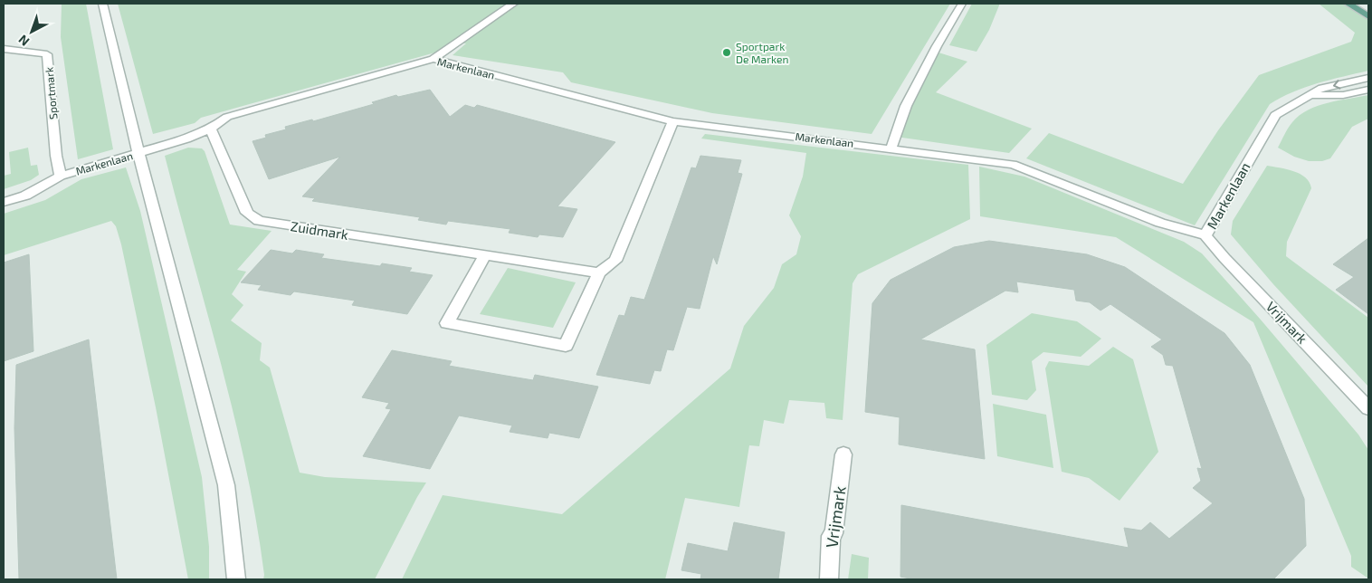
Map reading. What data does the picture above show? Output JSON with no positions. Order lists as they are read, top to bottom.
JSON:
{
  "streets": {
    "street": [
      "Markenlaan",
      "Sportmark",
      "Zuidmark",
      "Vrijmark"
    ]
  },
  "crossings": [
    ["Markenlaan", "Sportmark"],
    ["Markenlaan", "Zuidmark"],
    ["Markenlaan", "Vrijmark"]
  ],
  "places": ["Sportpark De Marken"],
  "north": "bottom left"
}
